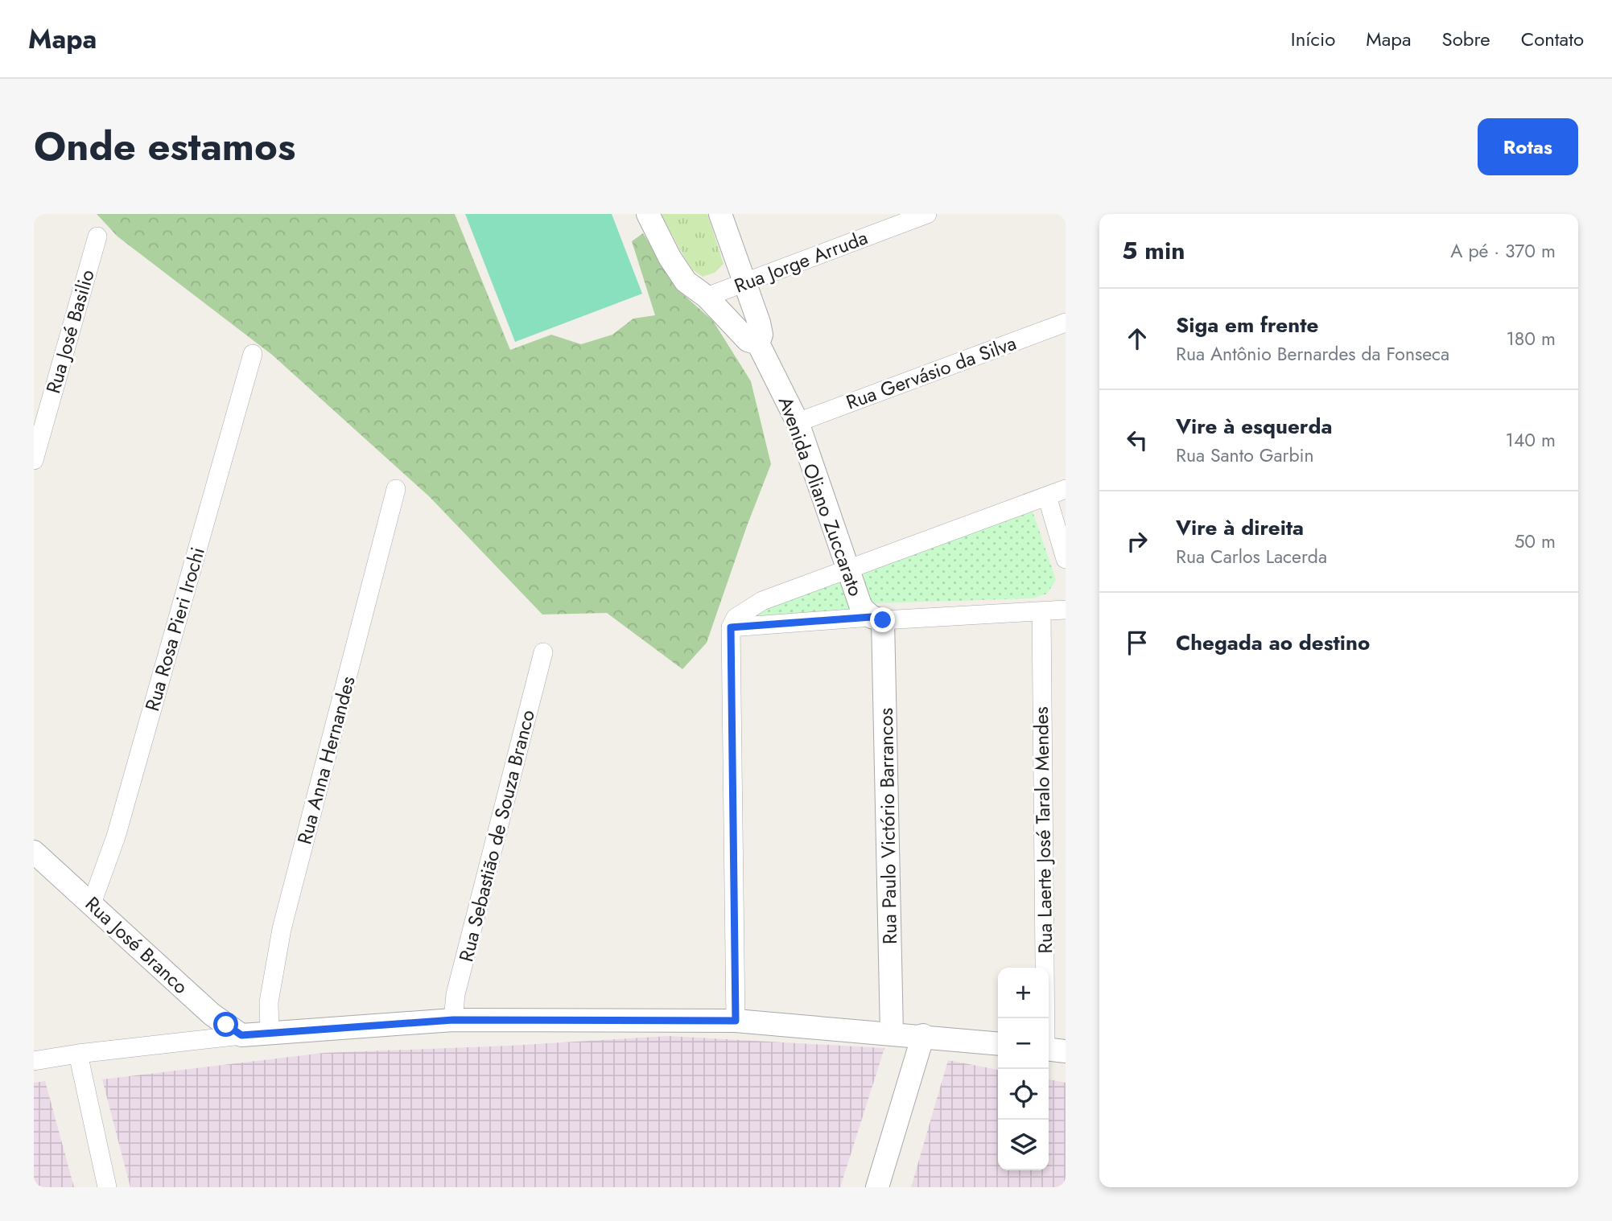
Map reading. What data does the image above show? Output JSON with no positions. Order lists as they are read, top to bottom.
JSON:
{
  "streets": {
    "street": [
      "Rua Jorge Arruda",
      "Rua José Basilio",
      "Rua Gervásio da Silva",
      "Avenida Oliano Zuccarato",
      "Rua Rosa Pieri Irochi",
      "Rua Anna Hernandes",
      "Rua Paulo Victório Barrancos",
      "Rua Laerte José Taralo Mendes",
      "Rua Sebastião de Souza Branco",
      "Rua José Branco"
    ]
  },
  "crossings": [
    ["Rua Gervásio da Silva", "Avenida Oliano Zuccarato"],
    ["Avenida Oliano Zuccarato", "Rua Paulo Victório Barrancos"],
    ["Rua Rosa Pieri Irochi", "Rua José Branco"]
  ],
  "page": {
    "header": "Mapa",
    "nav": [
      "Início",
      "Mapa",
      "Sobre",
      "Contato"
    ],
    "title": "Onde estamos",
    "buttons": "Rotas",
    "heading": ["5 min", "A pé · 370 m"],
    "list": [
      ["Siga em frente", "Rua Antônio Bernardes da Fonseca", "180 m"],
      ["Vire à esquerda", "Rua Santo Garbin", "140 m"],
      ["Vire à direita", "Rua Carlos Lacerda", "50 m"],
      "Chegada ao destino"
    ],
    "map_buttons": ["+", "−"]
  }
}
